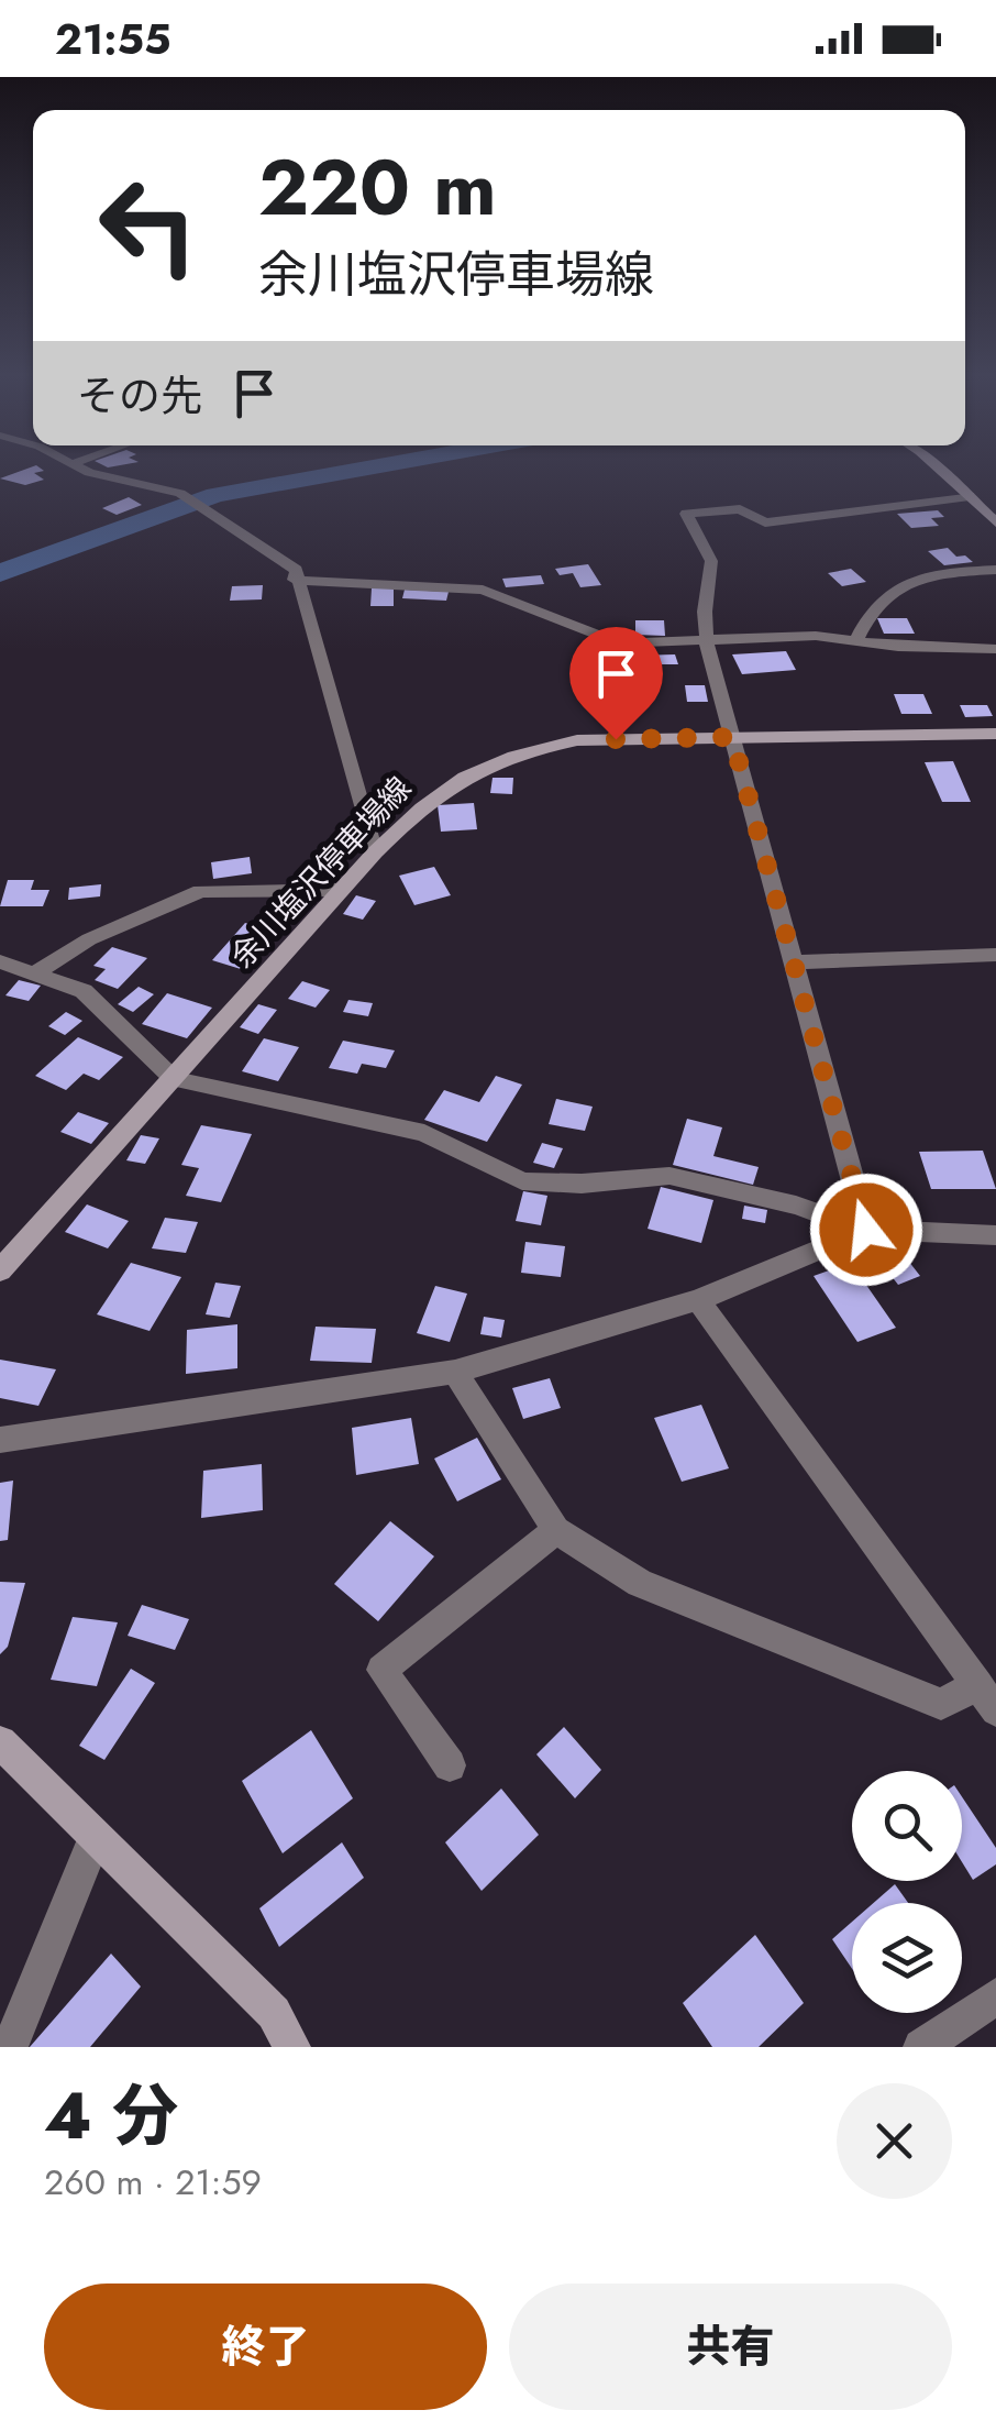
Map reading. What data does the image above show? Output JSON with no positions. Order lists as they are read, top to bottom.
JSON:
{
  "streets": {
    "main road": ["余川塩沢停車場線"]
  },
  "page": {
    "status": "21:55",
    "turn": ["220 m", "余川塩沢停車場線"],
    "then": "その先",
    "heading": ["4 分", "260 m · 21:59"],
    "buttons": ["終了", "共有"]
  }
}
